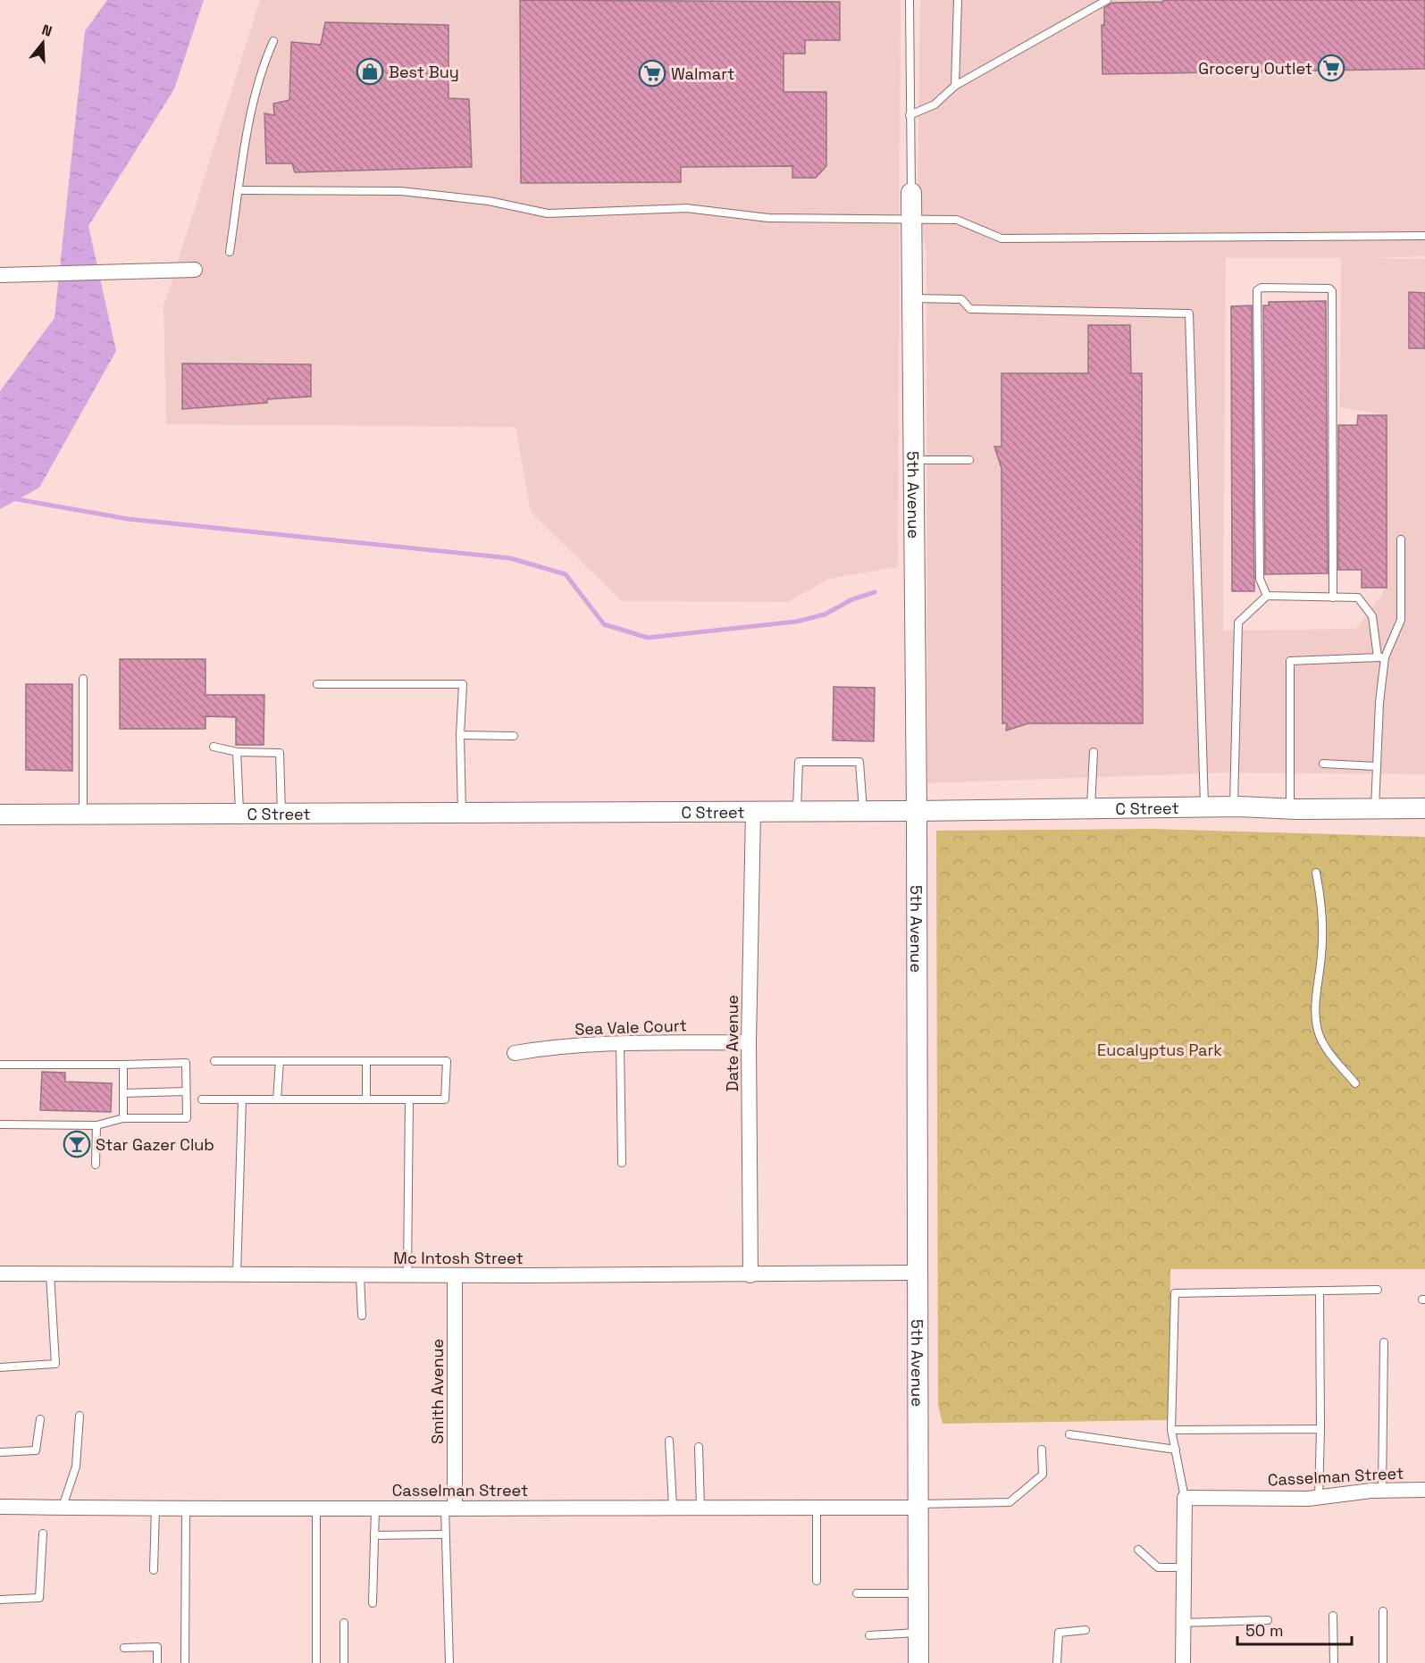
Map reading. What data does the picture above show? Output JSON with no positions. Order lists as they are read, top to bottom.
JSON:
{
  "streets": {
    "street": [
      "5th Avenue",
      "C Street",
      "Sea Vale Court",
      "Date Avenue",
      "Mc Intosh Street",
      "Smith Avenue",
      "Casselman Street"
    ]
  },
  "crossings": [
    ["5th Avenue", "C Street"],
    ["5th Avenue", "Mc Intosh Street"],
    ["5th Avenue", "Casselman Street"],
    ["C Street", "Date Avenue"],
    ["Sea Vale Court", "Date Avenue"],
    ["Date Avenue", "Mc Intosh Street"],
    ["Mc Intosh Street", "Smith Avenue"],
    ["Smith Avenue", "Casselman Street"]
  ],
  "parks": ["Eucalyptus Park"],
  "places": {
    "supermarket": ["Grocery Outlet", "Walmart"],
    "shop": ["Best Buy"],
    "bar": ["Star Gazer Club"]
  },
  "scale_bar": "50 m",
  "north": "top"
}
